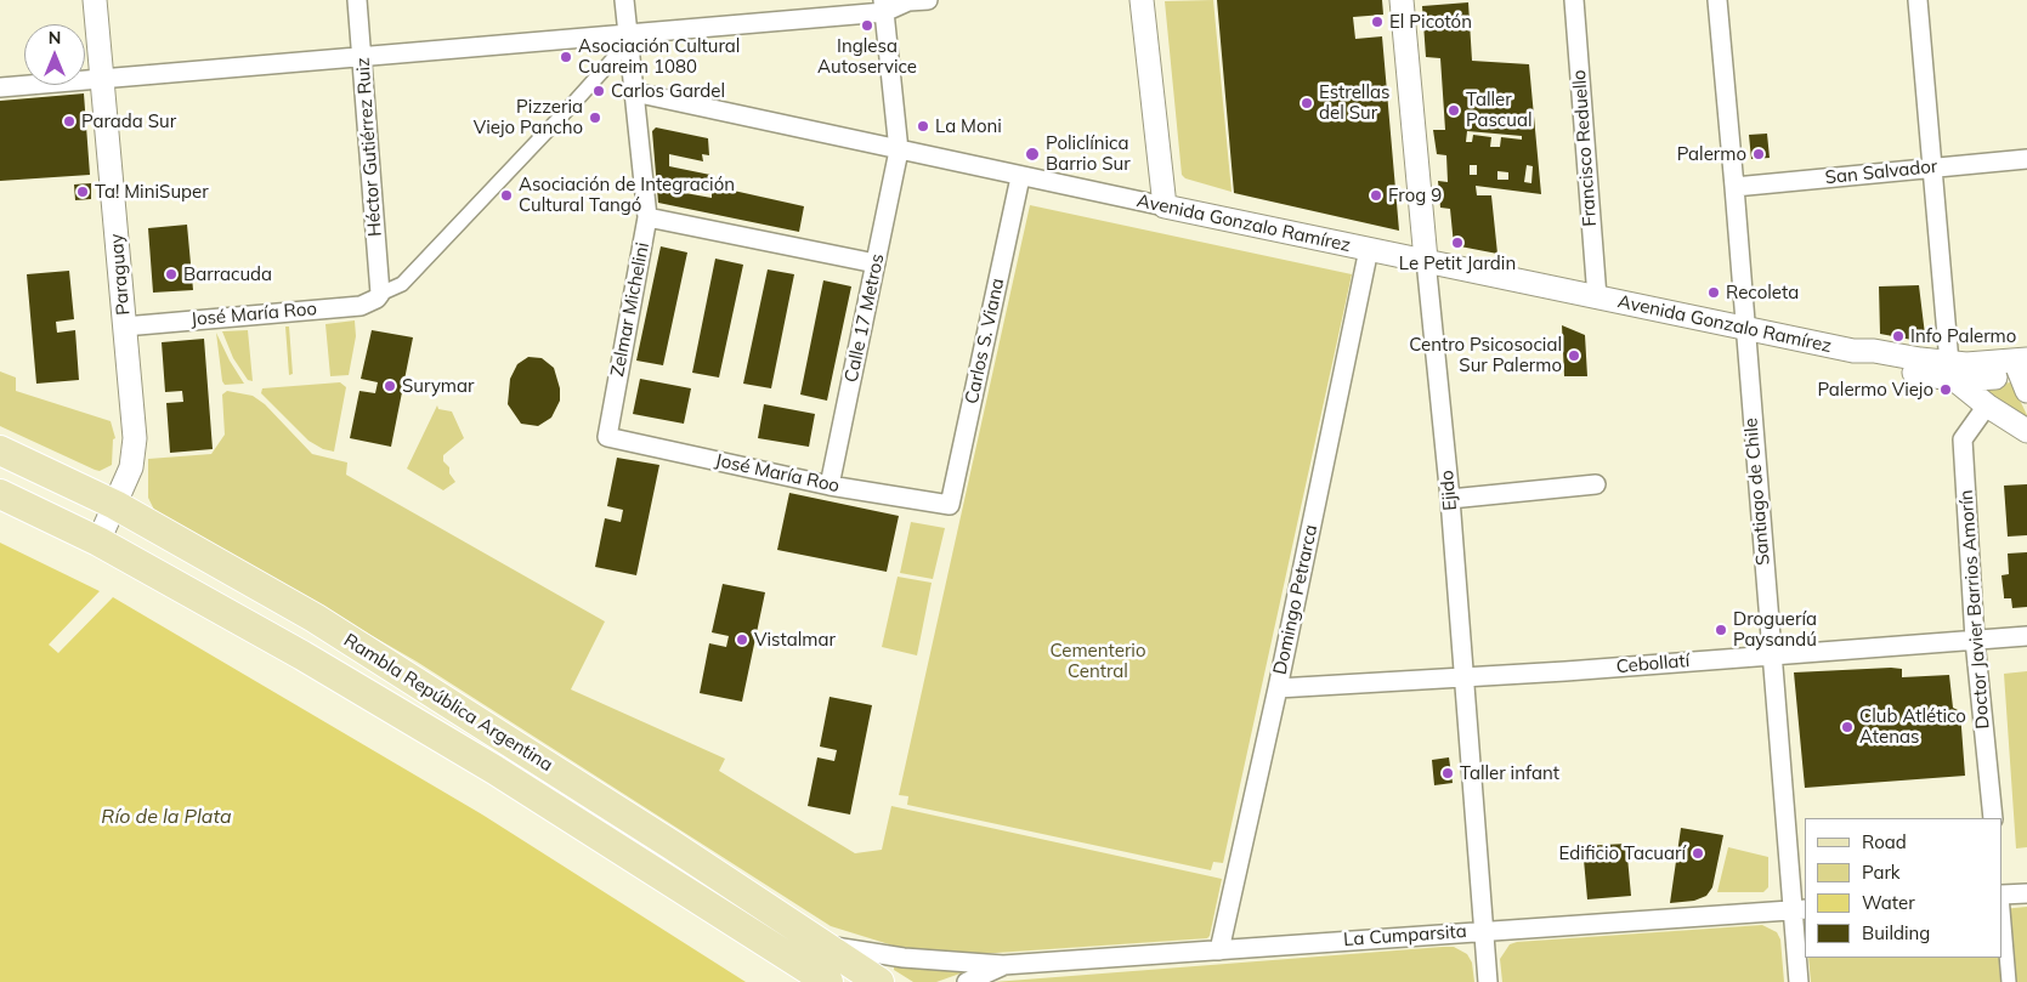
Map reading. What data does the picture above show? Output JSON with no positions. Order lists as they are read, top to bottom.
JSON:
{
  "streets": {
    "main road": ["Rambla República Argentina"],
    "street": [
      "Héctor Gutiérrez Ruiz",
      "Francisco Reduello",
      "San Salvador",
      "Avenida Gonzalo Ramírez",
      "Paraguay",
      "Zelmar Michelini",
      "José María Roo",
      "Calle 17 Metros",
      "Carlos S. Viana",
      "Ejido",
      "Santiago de Chile",
      "Domingo Petrarca",
      "Doctor Javier Barrios Amorín",
      "Cebollatí",
      "La Cumparsita"
    ]
  },
  "crossings": [
    ["Héctor Gutiérrez Ruiz", "José María Roo"],
    ["Francisco Reduello", "Avenida Gonzalo Ramírez"],
    ["San Salvador", "Santiago de Chile"],
    ["Avenida Gonzalo Ramírez", "Zelmar Michelini"],
    ["Avenida Gonzalo Ramírez", "Calle 17 Metros"],
    ["Avenida Gonzalo Ramírez", "Carlos S. Viana"],
    ["Avenida Gonzalo Ramírez", "Ejido"],
    ["Avenida Gonzalo Ramírez", "Santiago de Chile"],
    ["Avenida Gonzalo Ramírez", "Domingo Petrarca"],
    ["Paraguay", "José María Roo"],
    ["Paraguay", "Rambla República Argentina"],
    ["Zelmar Michelini", "José María Roo"],
    ["José María Roo", "Calle 17 Metros"],
    ["José María Roo", "Carlos S. Viana"],
    ["Ejido", "Cebollatí"],
    ["Ejido", "La Cumparsita"],
    ["Santiago de Chile", "Cebollatí"],
    ["Santiago de Chile", "La Cumparsita"],
    ["Domingo Petrarca", "Cebollatí"],
    ["Domingo Petrarca", "La Cumparsita"],
    ["Doctor Javier Barrios Amorín", "Cebollatí"],
    ["Rambla República Argentina", "La Cumparsita"]
  ],
  "water": ["Río de la Plata"],
  "parks": ["Cementerio Central"],
  "places": [
    "El Picotón",
    "Inglesa Autoservice",
    "Asociación Cultural Cuareim 1080",
    "Carlos Gardel",
    "Estrellas del Sur",
    "Taller Pascual",
    "Pizzeria Viejo Pancho",
    "Parada Sur",
    "La Moni",
    "Policlínica Barrio Sur",
    "Palermo",
    "Ta! MiniSuper",
    "Asociación de Integración Cultural Tangó",
    "Frog 9",
    "Le Petit Jardin",
    "Barracuda",
    "Recoleta",
    "Info Palermo",
    "Centro Psicosocial Sur Palermo",
    "Surymar",
    "Palermo Viejo",
    "Droguería Paysandú",
    "Vistalmar",
    "Club Atlético Atenas",
    "Taller infant",
    "Edificio Tacuarí"
  ],
  "legend": [
    "Road",
    "Park",
    "Water",
    "Building"
  ],
  "north": "top"
}
